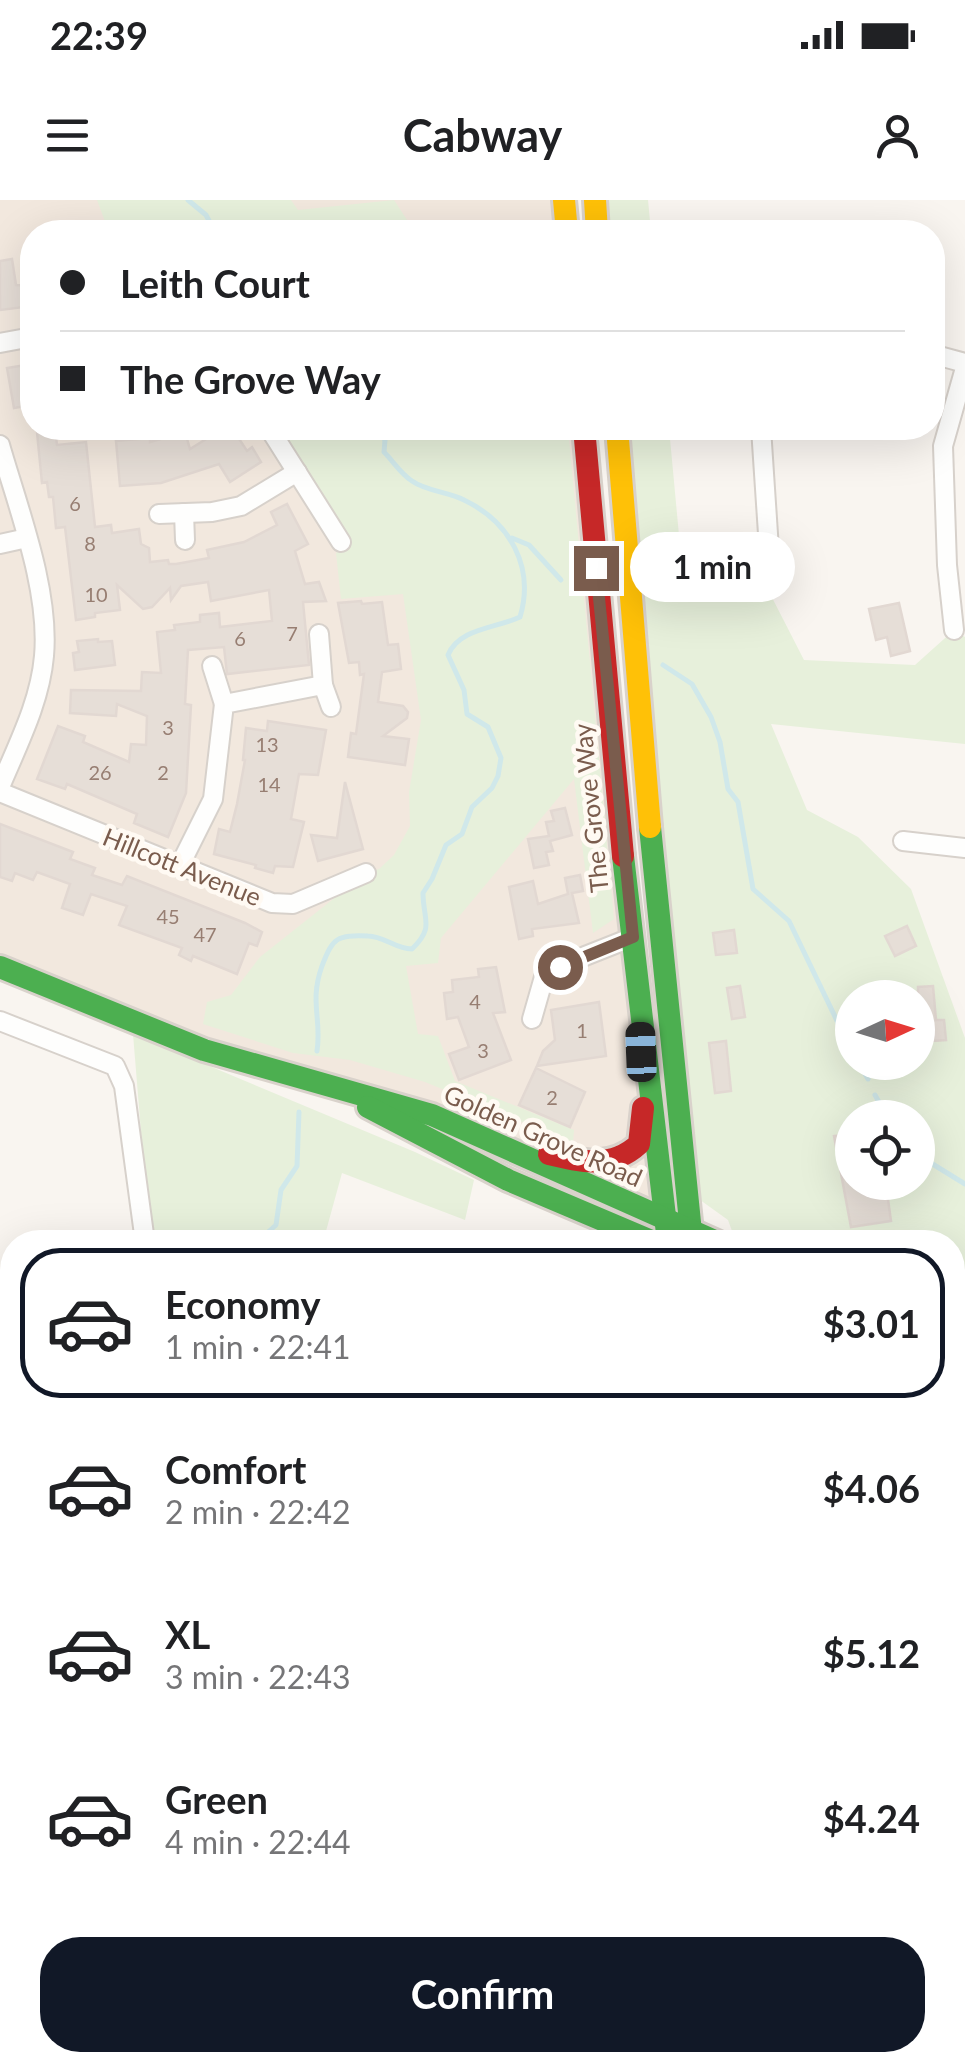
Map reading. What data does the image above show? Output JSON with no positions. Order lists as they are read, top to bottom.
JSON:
{
  "streets": {
    "main road": ["The Grove Way", "Golden Grove Road"],
    "street": ["Hillcott Avenue"]
  },
  "house_numbers": [
    "6",
    "8",
    "10",
    "7",
    "6",
    "3",
    "13",
    "26",
    "2",
    "14",
    "45",
    "47",
    "4",
    "1",
    "3",
    "2"
  ],
  "north": "right",
  "page": {
    "status": "22:39",
    "header": "Cabway",
    "banner": ["Leith Court", "The Grove Way"],
    "bubble": "1 min",
    "list": [
      {
        "name": "Economy",
        "note": "1 min · 22:41",
        "value": "$3.01"
      },
      {
        "name": "Comfort",
        "note": "2 min · 22:42",
        "value": "$4.06"
      },
      {
        "name": "XL",
        "note": "3 min · 22:43",
        "value": "$5.12"
      },
      {
        "name": "Green",
        "note": "4 min · 22:44",
        "value": "$4.24"
      }
    ],
    "buttons": "Confirm"
  }
}
